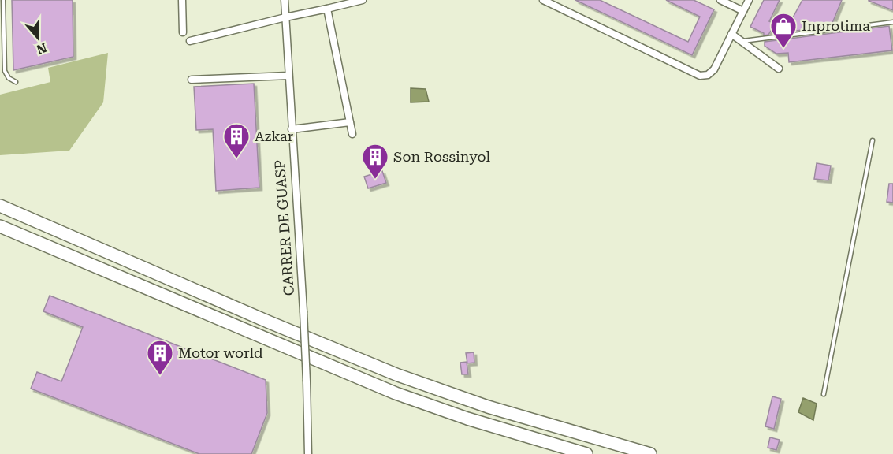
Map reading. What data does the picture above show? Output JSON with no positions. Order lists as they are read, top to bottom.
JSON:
{
  "streets": {
    "street": ["CARRER DE GUASP"]
  },
  "places": {
    "shop": ["Inprotima"],
    "building": ["Azkar", "Son Rossinyol", "Motor world"]
  },
  "north": "bottom"
}
